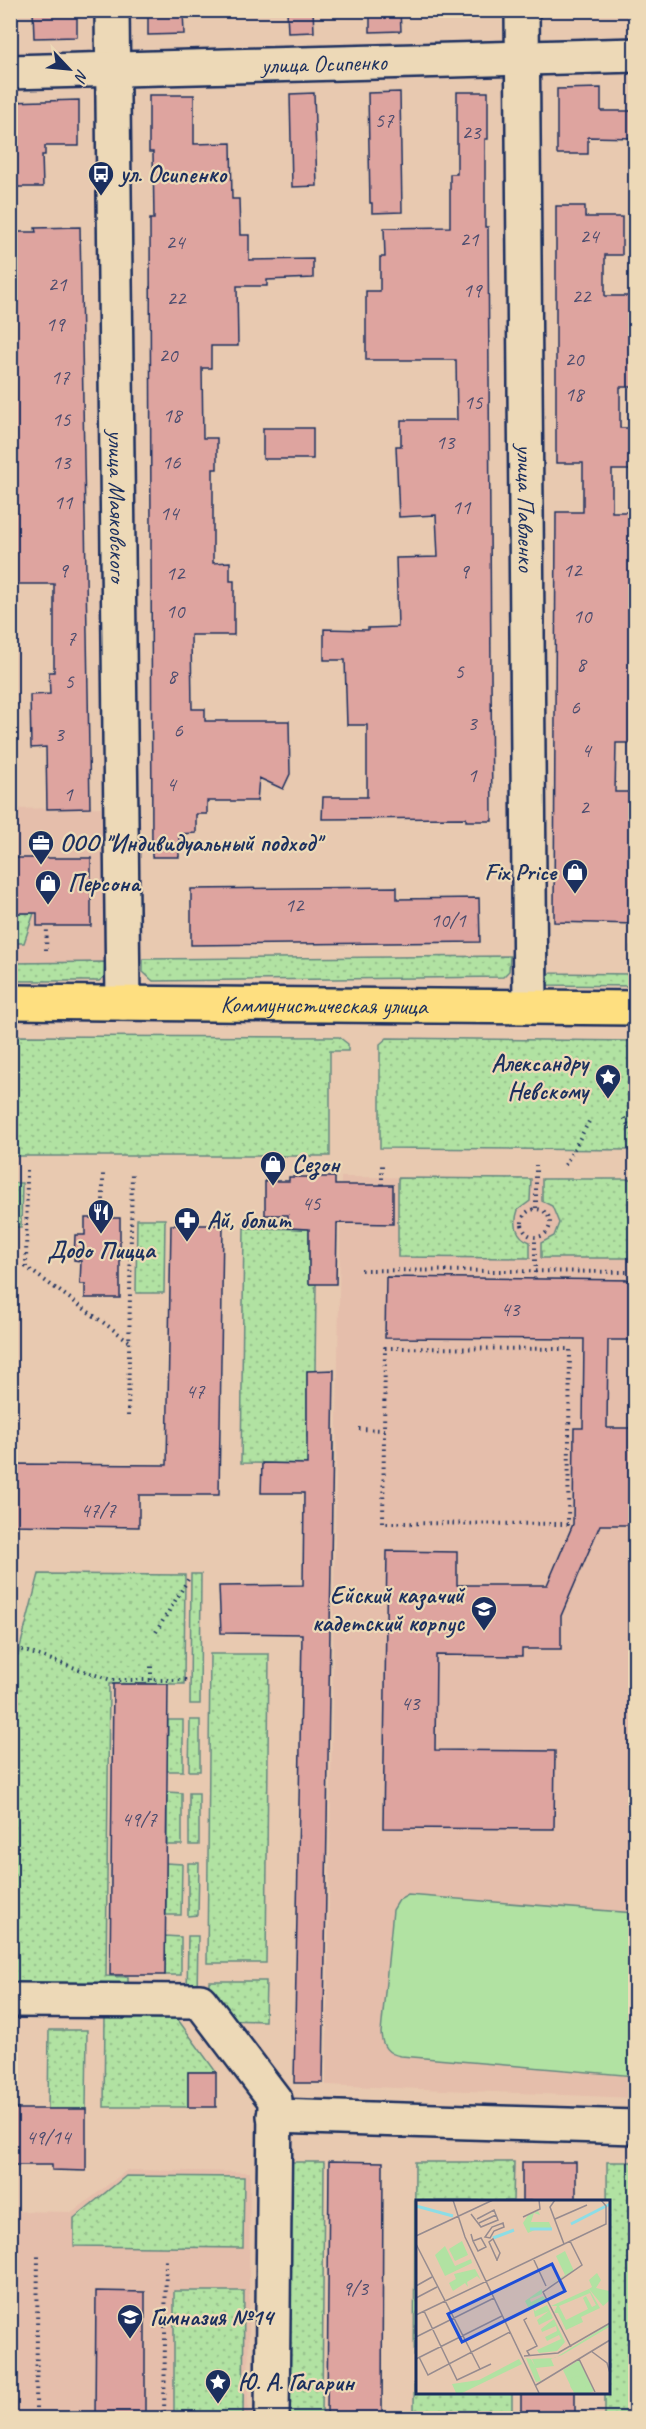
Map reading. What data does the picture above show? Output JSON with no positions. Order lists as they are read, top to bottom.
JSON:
{
  "streets": {
    "main road": ["Коммунистическая улица"],
    "street": ["улица Осипенко", "улица Маяковского", "улица Павленко"]
  },
  "crossings": [
    ["улица Осипенко", "улица Маяковского"],
    ["улица Осипенко", "улица Павленко"],
    ["улица Маяковского", "Коммунистическая улица"],
    ["улица Павленко", "Коммунистическая улица"]
  ],
  "places": {
    "bus stop": ["ул. Осипенко"],
    "office": ["ООО \"Индивидуальный подход\""],
    "shop": ["Fix Price", "Персона", "Сезон"],
    "place": ["Александру Невскому", "Ю. А. Гагарин"],
    "restaurant": ["Додо Пицца"],
    "pharmacy": ["Ай, болит"],
    "school or university": ["Ейский казачий кадетский корпус", "Гимназия №14"]
  },
  "house_numbers": [
    "57",
    "23",
    "24",
    "21",
    "24",
    "21",
    "19",
    "22",
    "22",
    "19",
    "20",
    "20",
    "17",
    "18",
    "15",
    "18",
    "15",
    "13",
    "13",
    "16",
    "11",
    "11",
    "14",
    "9",
    "12",
    "9",
    "12",
    "10",
    "10",
    "7",
    "8",
    "5",
    "8",
    "5",
    "6",
    "3",
    "6",
    "3",
    "4",
    "1",
    "4",
    "1",
    "2",
    "12",
    "10/1",
    "45",
    "43",
    "47",
    "47/7",
    "43",
    "49/7",
    "49/14",
    "9/3"
  ],
  "north": "bottom right"
}
